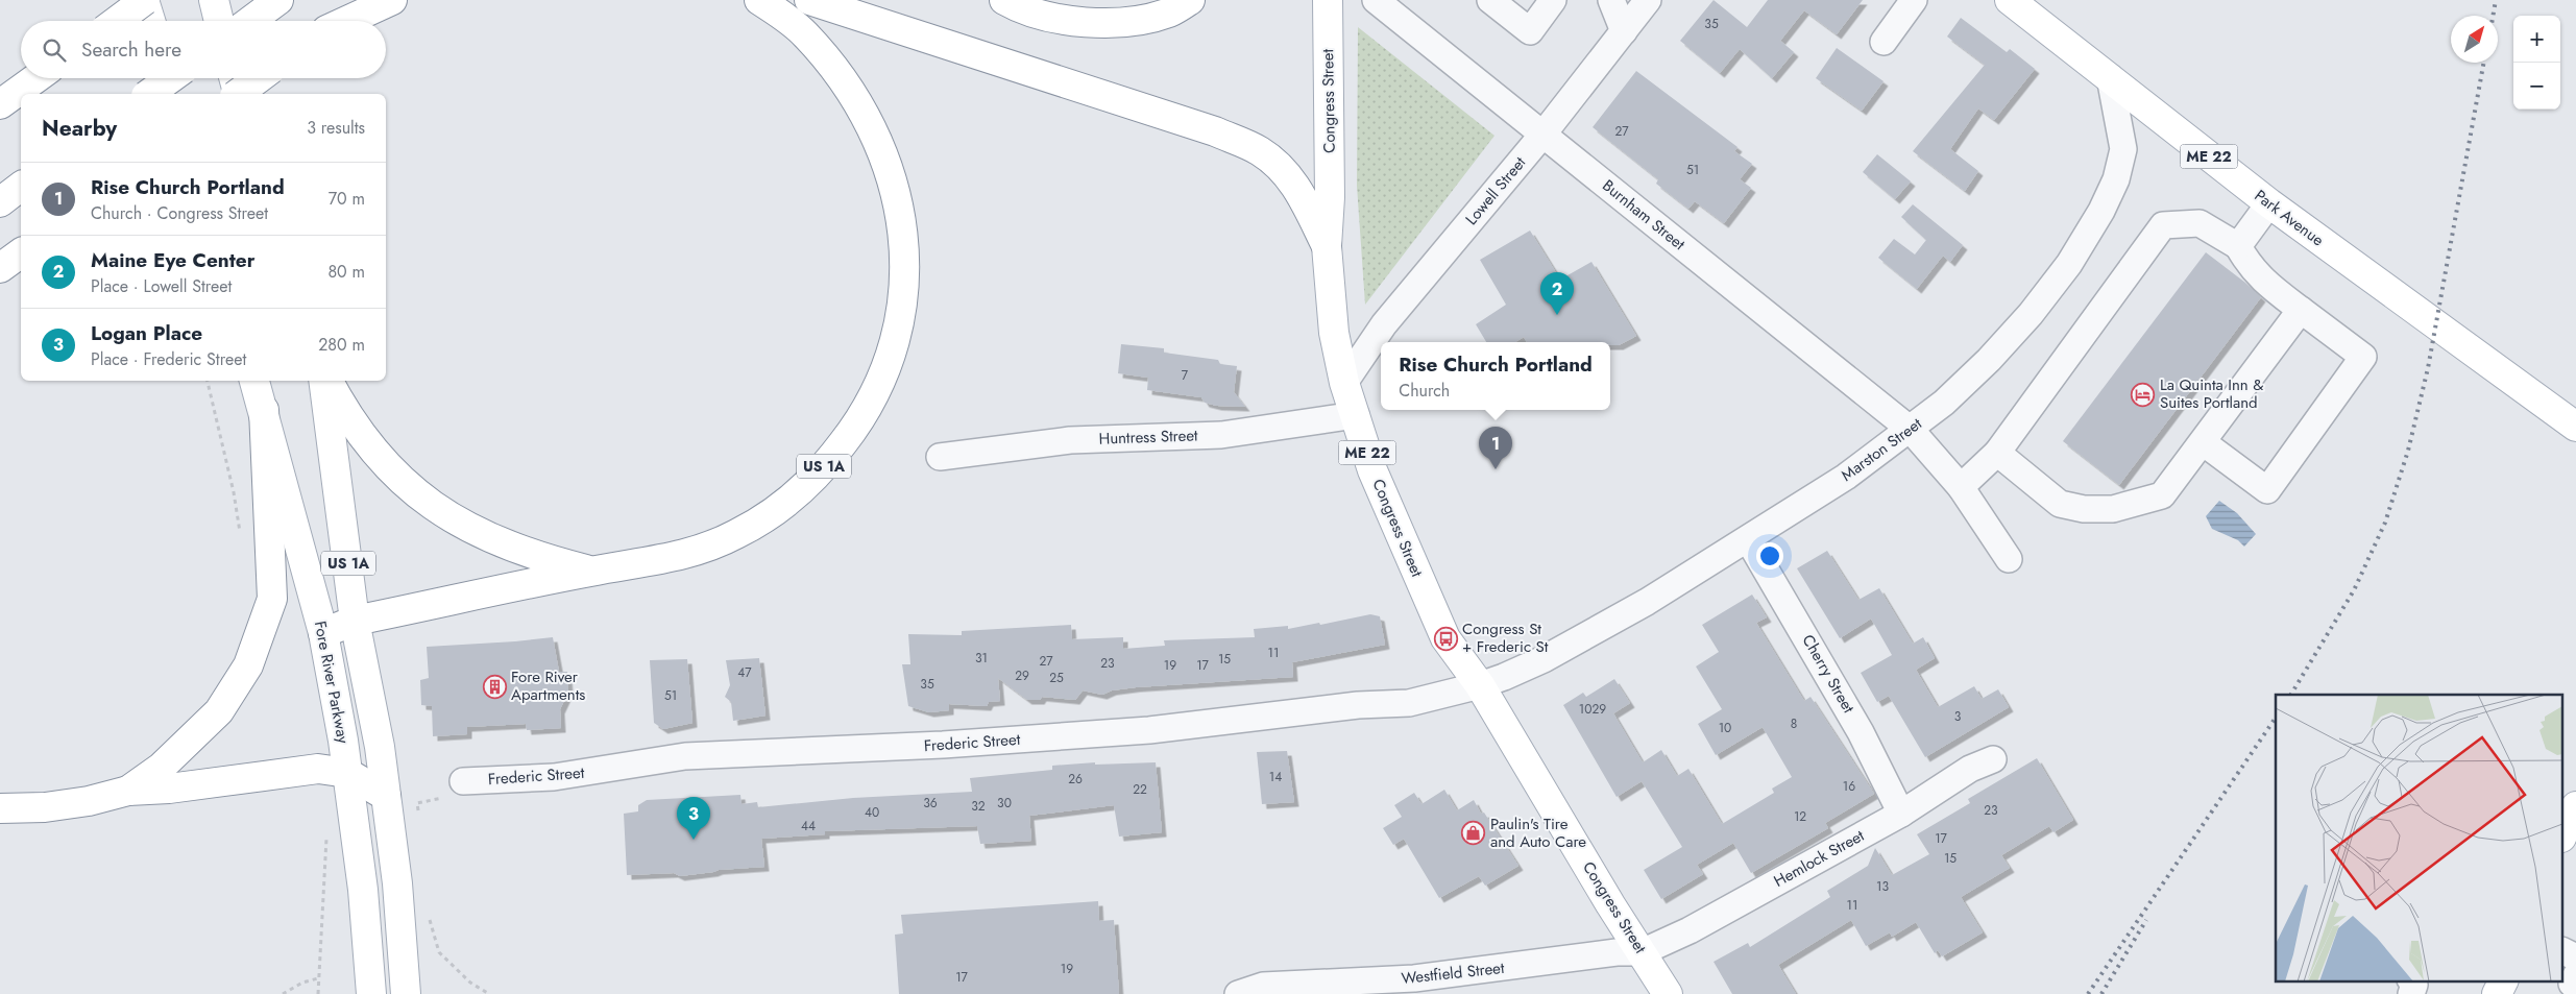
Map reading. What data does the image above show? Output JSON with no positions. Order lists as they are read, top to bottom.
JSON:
{
  "streets": {
    "main road": [
      "Congress Street",
      "ME 22",
      "Park Avenue",
      "US 1A",
      "Fore River Parkway"
    ],
    "street": [
      "Lowell Street",
      "Burnham Street",
      "Huntress Street",
      "Marston Street",
      "Cherry Street",
      "Frederic Street",
      "Hemlock Street",
      "Westfield Street"
    ]
  },
  "crossings": [
    ["Congress Street", "Lowell Street"],
    ["Congress Street", "Huntress Street"],
    ["Congress Street", "Marston Street"],
    ["Congress Street", "Frederic Street"],
    ["Congress Street", "Hemlock Street"],
    ["Congress Street", "Westfield Street"],
    ["Lowell Street", "Burnham Street"],
    ["Burnham Street", "Marston Street"],
    ["Park Avenue", "Marston Street"],
    ["Marston Street", "Cherry Street"],
    ["Marston Street", "Frederic Street"],
    ["US 1A", "Fore River Parkway"],
    ["Cherry Street", "Hemlock Street"],
    ["Hemlock Street", "Westfield Street"]
  ],
  "places": {
    "hotel": ["La Quinta Inn & Suites Portland"],
    "bus stop": ["Congress St + Frederic St"],
    "building": ["Fore River Apartments"],
    "shop": ["Paulin's Tire and Auto Care"]
  },
  "house_numbers": [
    "35",
    "27",
    "51",
    "7",
    "11",
    "31",
    "15",
    "27",
    "23",
    "19",
    "17",
    "47",
    "29",
    "25",
    "35",
    "51",
    "1029",
    "3",
    "8",
    "10",
    "14",
    "26",
    "16",
    "22",
    "36",
    "30",
    "32",
    "23",
    "40",
    "12",
    "44",
    "17",
    "15",
    "13",
    "11",
    "19",
    "17"
  ],
  "north": "top right",
  "page": {
    "map_buttons": ["+", "−"],
    "search": "Search here",
    "heading": ["Nearby", "3 results"],
    "list": [
      {
        "mark": "1",
        "name": "Rise Church Portland",
        "note": "Church · Congress Street",
        "value": "70 m"
      },
      {
        "mark": "2",
        "name": "Maine Eye Center",
        "note": "Place · Lowell Street",
        "value": "80 m"
      },
      {
        "mark": "3",
        "name": "Logan Place",
        "note": "Place · Frederic Street",
        "value": "280 m"
      }
    ],
    "pins": ["2", "1", "3"],
    "popup": ["Rise Church Portland", "Church"]
  }
}
